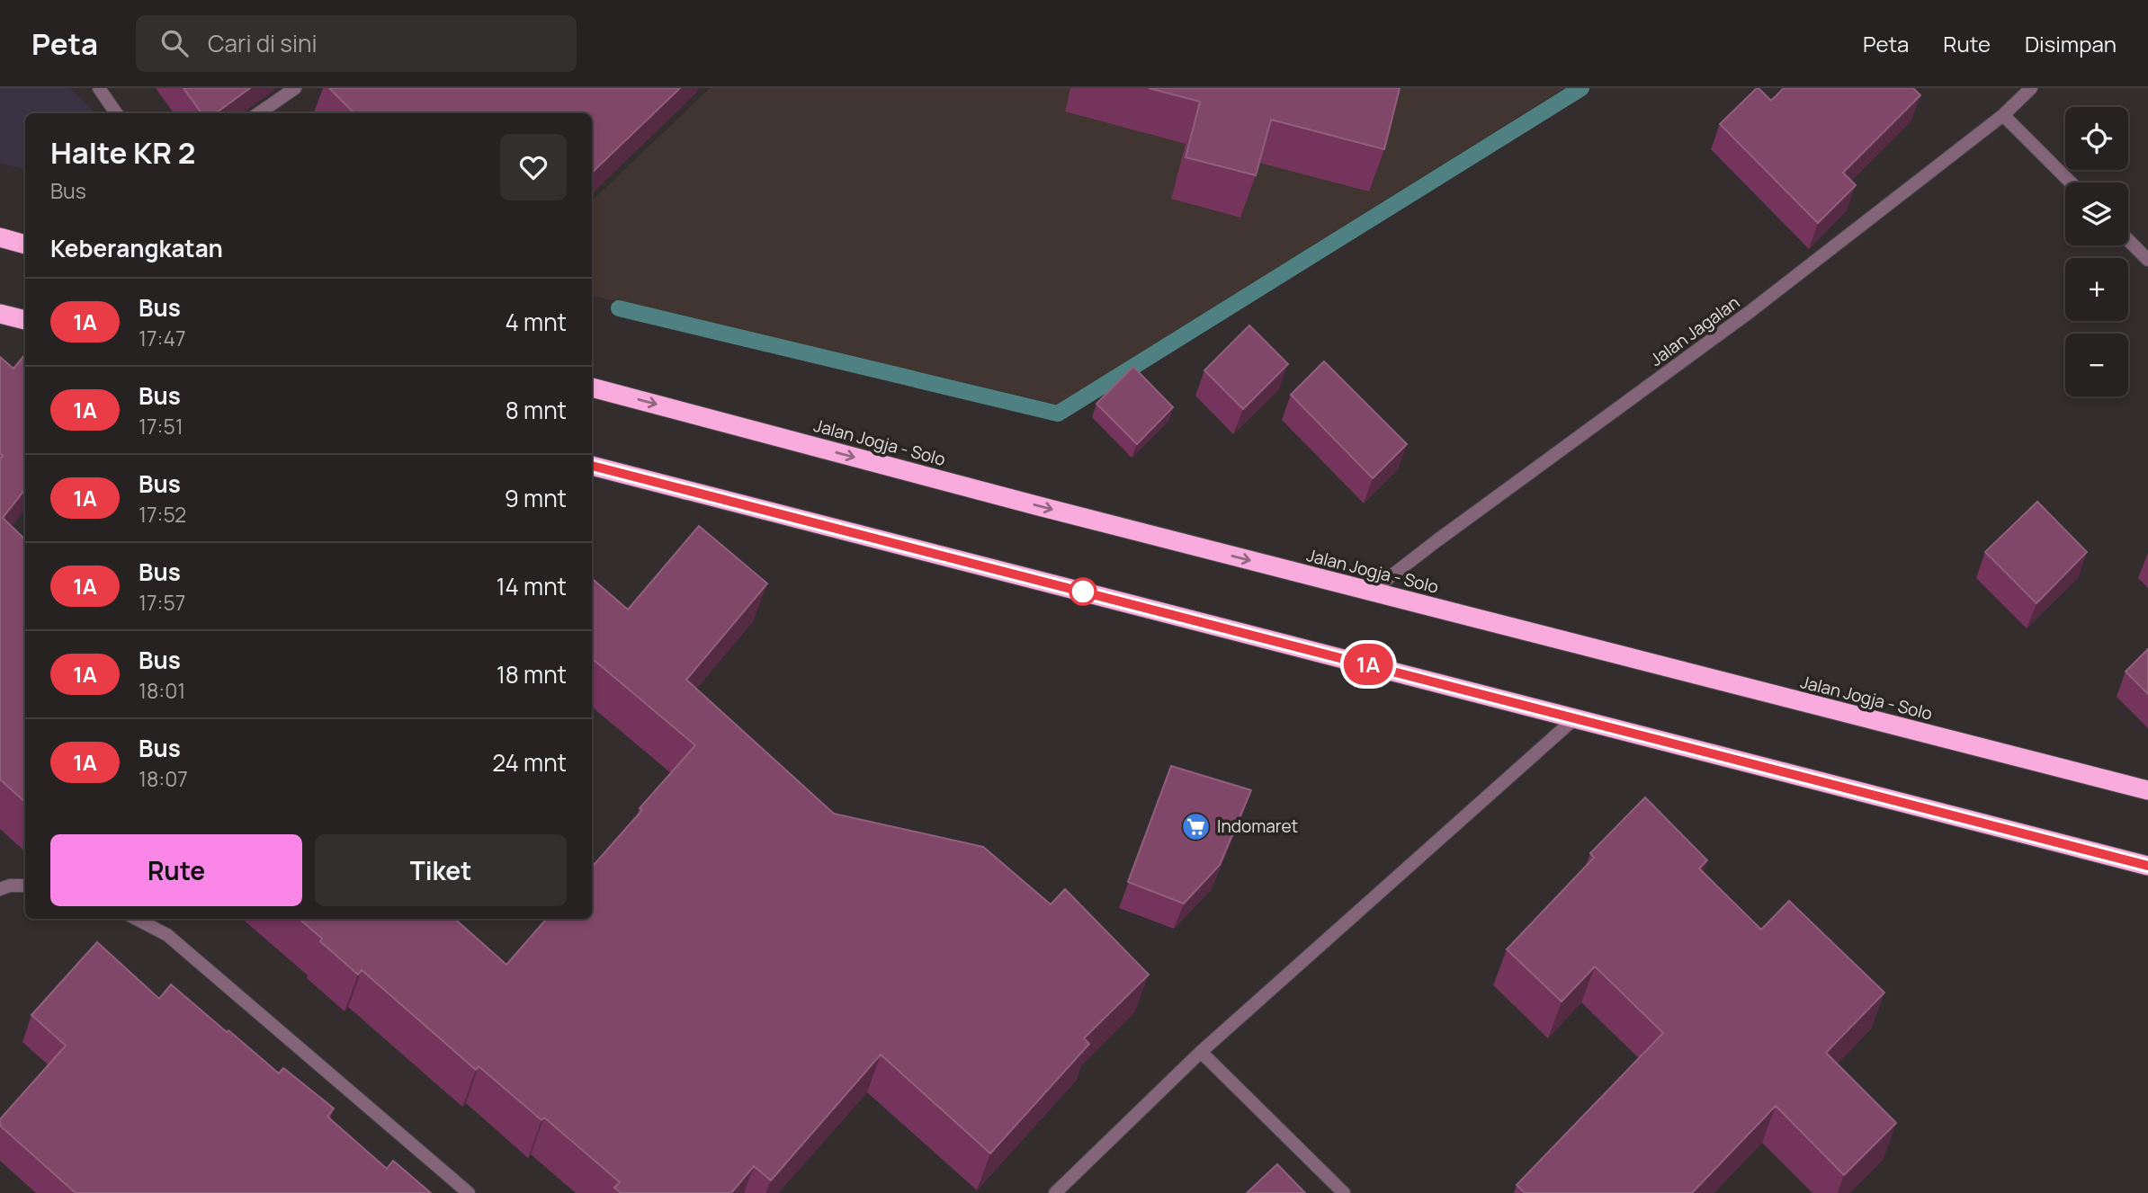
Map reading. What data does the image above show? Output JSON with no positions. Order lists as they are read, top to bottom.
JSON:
{
  "streets": {
    "highway": ["Jalan Jogja - Solo"],
    "street": ["Jalan Jagalan"]
  },
  "crossings": [
    ["Jalan Jagalan", "Jalan Jogja - Solo"]
  ],
  "places": {
    "supermarket": ["Indomaret"]
  },
  "lines": ["bus line 1A"],
  "page": {
    "header": "Peta",
    "search": "Cari di sini",
    "nav": ["Peta", "Rute", "Disimpan"],
    "on_map": "1A",
    "map_buttons": ["+", "−"],
    "heading": [
      ["Halte KR 2", "Bus"],
      "Keberangkatan"
    ],
    "list": [
      {
        "mark": "1A",
        "name": "Bus",
        "note": "17:47",
        "value": "4 mnt"
      },
      {
        "mark": "1A",
        "name": "Bus",
        "note": "17:51",
        "value": "8 mnt"
      },
      {
        "mark": "1A",
        "name": "Bus",
        "note": "17:52",
        "value": "9 mnt"
      },
      {
        "mark": "1A",
        "name": "Bus",
        "note": "17:57",
        "value": "14 mnt"
      },
      {
        "mark": "1A",
        "name": "Bus",
        "note": "18:01",
        "value": "18 mnt"
      },
      {
        "mark": "1A",
        "name": "Bus",
        "note": "18:07",
        "value": "24 mnt"
      }
    ],
    "buttons": ["Rute", "Tiket"]
  }
}
